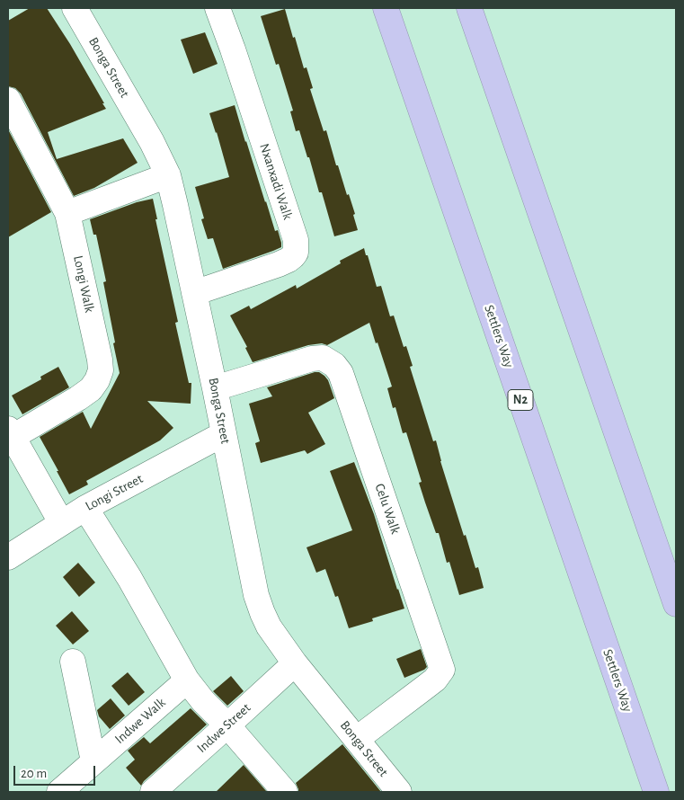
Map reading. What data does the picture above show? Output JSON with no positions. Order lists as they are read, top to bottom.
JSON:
{
  "streets": {
    "highway": ["Settlers Way", "N2"],
    "street": [
      "Bonga Street",
      "Nxanxadi Walk",
      "Longi Walk",
      "Longi Street",
      "Celu Walk",
      "Indwe Walk",
      "Indwe Street"
    ]
  },
  "crossings": [
    ["Bonga Street", "Nxanxadi Walk"],
    ["Bonga Street", "Longi Street"],
    ["Bonga Street", "Celu Walk"],
    ["Bonga Street", "Indwe Street"]
  ],
  "scale_bar": "20 m"
}
